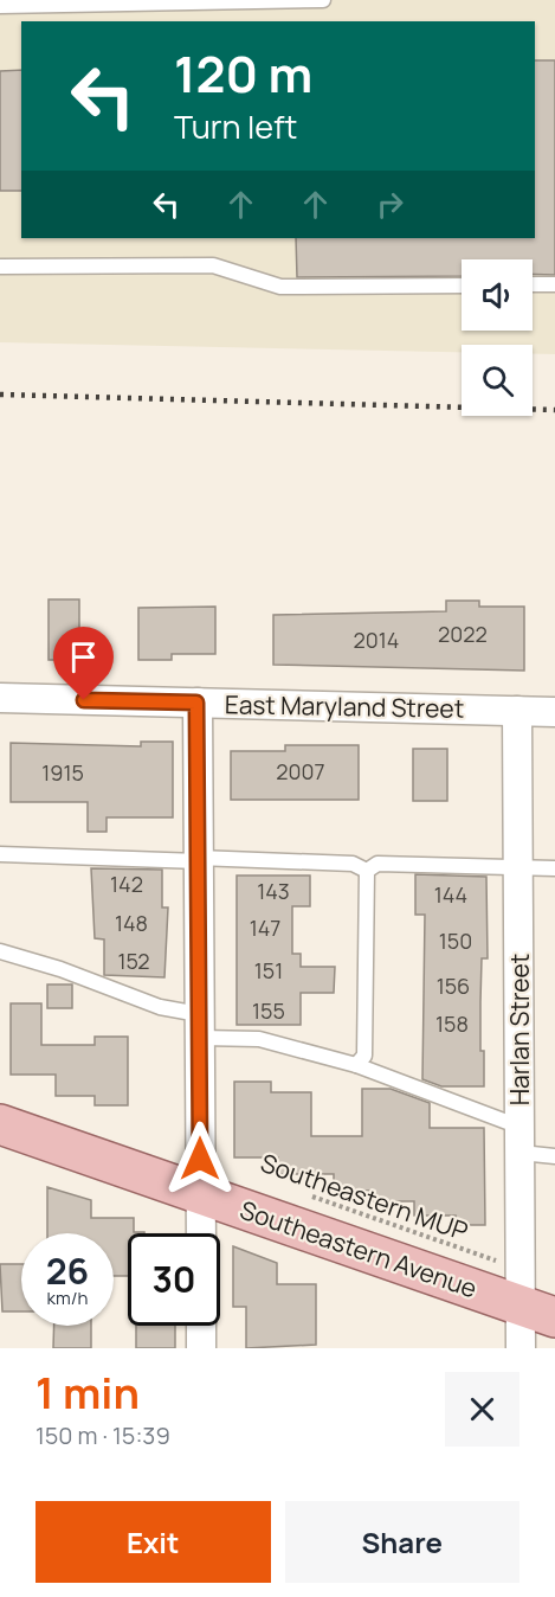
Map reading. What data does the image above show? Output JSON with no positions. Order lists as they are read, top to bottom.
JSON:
{
  "streets": {
    "main road": ["Southeastern Avenue"],
    "street": ["East Maryland Street", "Harlan Street"],
    "path": ["Southeastern MUP"]
  },
  "crossings": [
    ["East Maryland Street", "Harlan Street"],
    ["Harlan Street", "Southeastern Avenue"]
  ],
  "house_numbers": [
    "2022",
    "2014",
    "2007",
    "1915",
    "142",
    "143",
    "144",
    "148",
    "147",
    "150",
    "152",
    "151",
    "156",
    "155",
    "158"
  ],
  "page": {
    "turn": ["120 m", "Turn left"],
    "speed": "26 km/h",
    "limit": "30",
    "heading": ["1 min", "150 m · 15:39"],
    "buttons": ["Exit", "Share"]
  }
}
